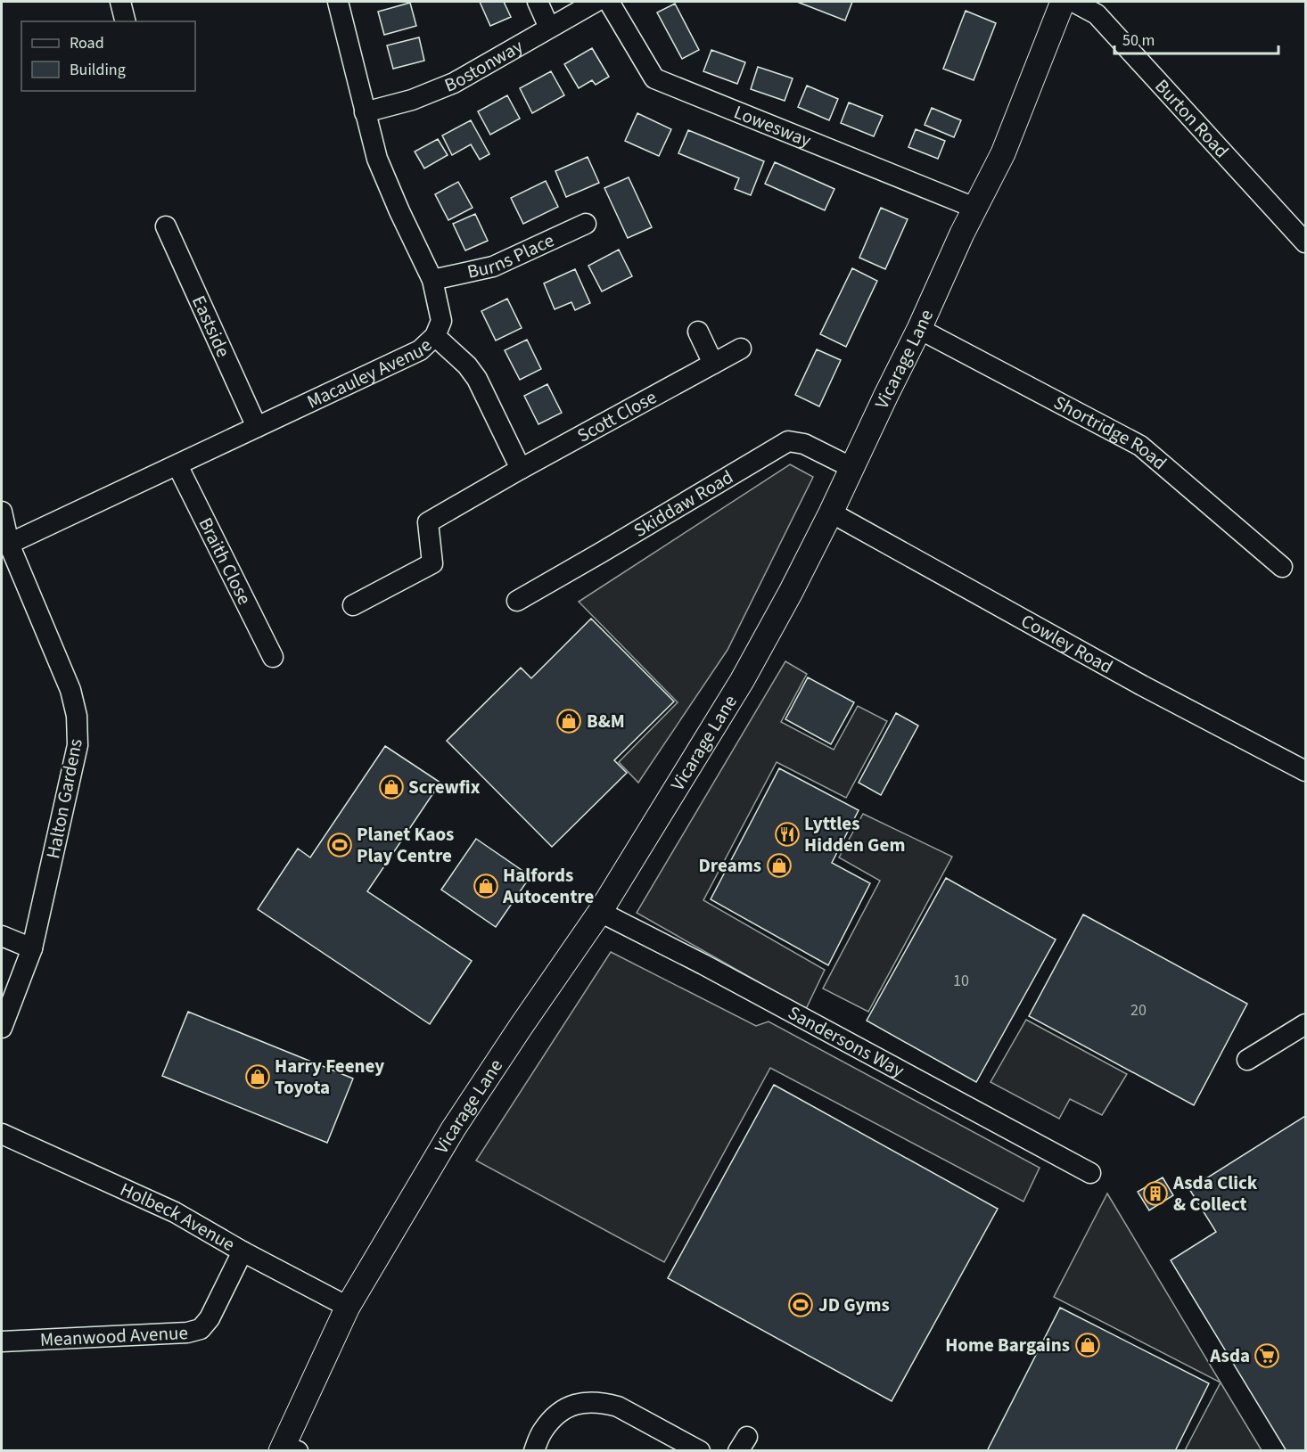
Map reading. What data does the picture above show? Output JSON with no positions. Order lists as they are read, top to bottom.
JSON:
{
  "streets": {
    "street": [
      "Bostonway",
      "Burton Road",
      "Lowesway",
      "Burns Place",
      "Eastside",
      "Vicarage Lane",
      "Macauley Avenue",
      "Scott Close",
      "Shortridge Road",
      "Skiddaw Road",
      "Braith Close",
      "Cowley Road",
      "Halton Gardens",
      "Sandersons Way",
      "Holbeck Avenue",
      "Meanwood Avenue"
    ]
  },
  "crossings": [
    ["Bostonway", "Macauley Avenue"],
    ["Lowesway", "Vicarage Lane"],
    ["Burns Place", "Macauley Avenue"],
    ["Eastside", "Macauley Avenue"],
    ["Vicarage Lane", "Shortridge Road"],
    ["Vicarage Lane", "Skiddaw Road"],
    ["Vicarage Lane", "Cowley Road"],
    ["Vicarage Lane", "Sandersons Way"],
    ["Vicarage Lane", "Holbeck Avenue"],
    ["Macauley Avenue", "Braith Close"],
    ["Macauley Avenue", "Halton Gardens"],
    ["Holbeck Avenue", "Meanwood Avenue"]
  ],
  "places": {
    "shop": [
      "B&M",
      "Screwfix",
      "Dreams",
      "Halfords Autocentre",
      "Harry Feeney Toyota",
      "Home Bargains"
    ],
    "restaurant": ["Lyttles Hidden Gem"],
    "sports": ["Planet Kaos Play Centre", "JD Gyms"],
    "building": ["Asda Click & Collect"],
    "supermarket": ["Asda"]
  },
  "house_numbers": ["10", "20"],
  "legend": ["Road", "Building"],
  "scale_bar": "50 m"
}
